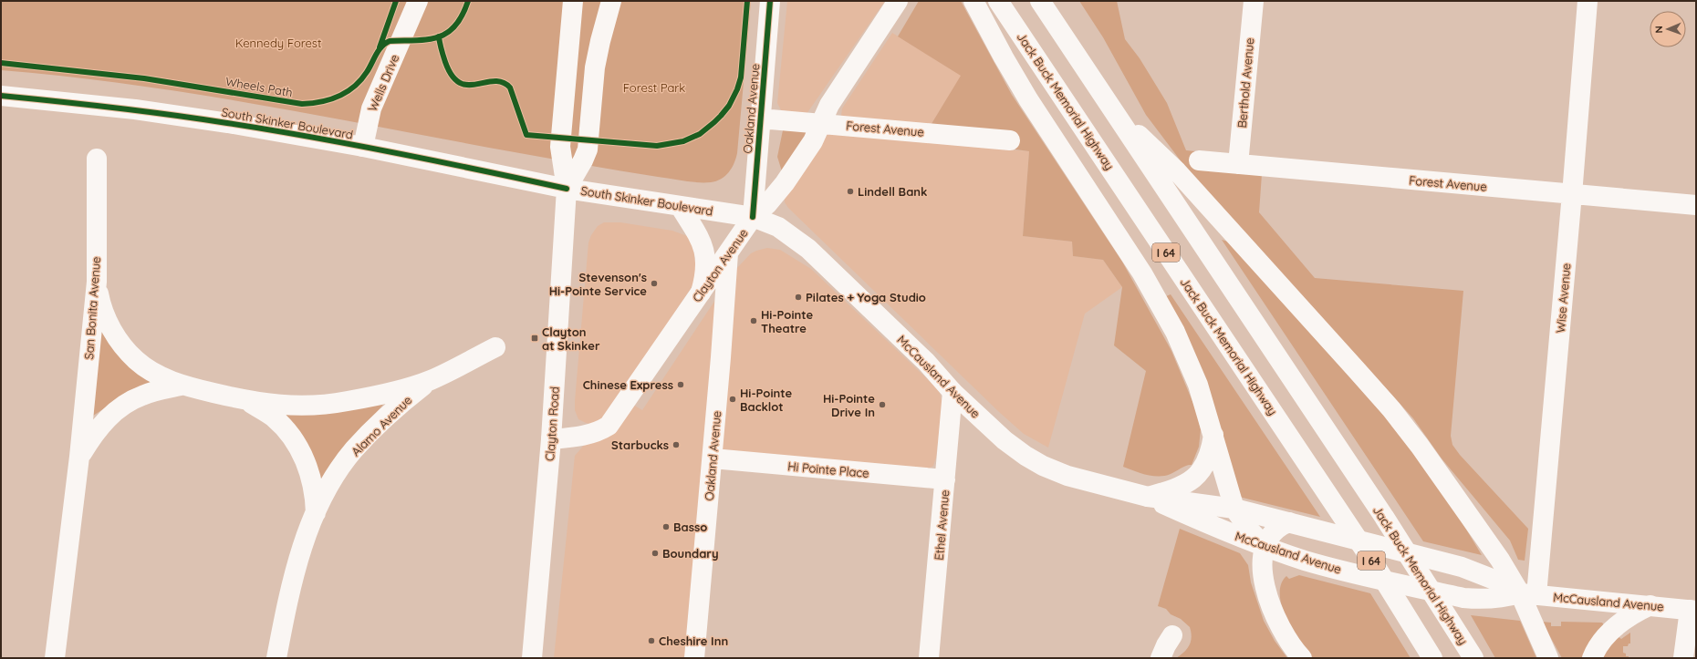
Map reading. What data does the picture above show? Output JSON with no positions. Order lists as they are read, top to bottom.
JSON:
{
  "streets": {
    "main road": [
      "Wells Drive",
      "Berthold Avenue",
      "Jack Buck Memorial Highway",
      "Oakland Avenue",
      "South Skinker Boulevard",
      "Forest Avenue",
      "I 64",
      "Clayton Avenue",
      "Wise Avenue",
      "San Bonita Avenue",
      "McCausland Avenue",
      "Clayton Road",
      "Alamo Avenue",
      "Hi Pointe Place",
      "Ethel Avenue"
    ],
    "cycle path": ["Wheels Path"]
  },
  "crossings": [
    ["Wells Drive", "South Skinker Boulevard"],
    ["Berthold Avenue", "Forest Avenue"],
    ["Oakland Avenue", "South Skinker Boulevard"],
    ["Oakland Avenue", "Forest Avenue"],
    ["Oakland Avenue", "Clayton Avenue"],
    ["Oakland Avenue", "McCausland Avenue"],
    ["Oakland Avenue", "Hi Pointe Place"],
    ["South Skinker Boulevard", "Clayton Avenue"],
    ["South Skinker Boulevard", "McCausland Avenue"],
    ["South Skinker Boulevard", "Clayton Road"],
    ["Forest Avenue", "Clayton Avenue"],
    ["Forest Avenue", "Wise Avenue"],
    ["Clayton Avenue", "McCausland Avenue"],
    ["Clayton Avenue", "Clayton Road"],
    ["Wise Avenue", "McCausland Avenue"],
    ["McCausland Avenue", "Ethel Avenue"],
    ["Hi Pointe Place", "Ethel Avenue"]
  ],
  "parks": ["Kennedy Forest", "Forest Park"],
  "places": {
    "other": [
      "Lindell Bank",
      "Stevenson's Hi-Pointe Service",
      "Pilates + Yoga Studio",
      "Hi-Pointe Theatre",
      "Chinese Express",
      "Hi-Pointe Backlot",
      "Hi-Pointe Drive In",
      "Starbucks",
      "Basso",
      "Boundary",
      "Cheshire Inn"
    ],
    "transit": ["Clayton at Skinker"]
  },
  "north": "left"
}
